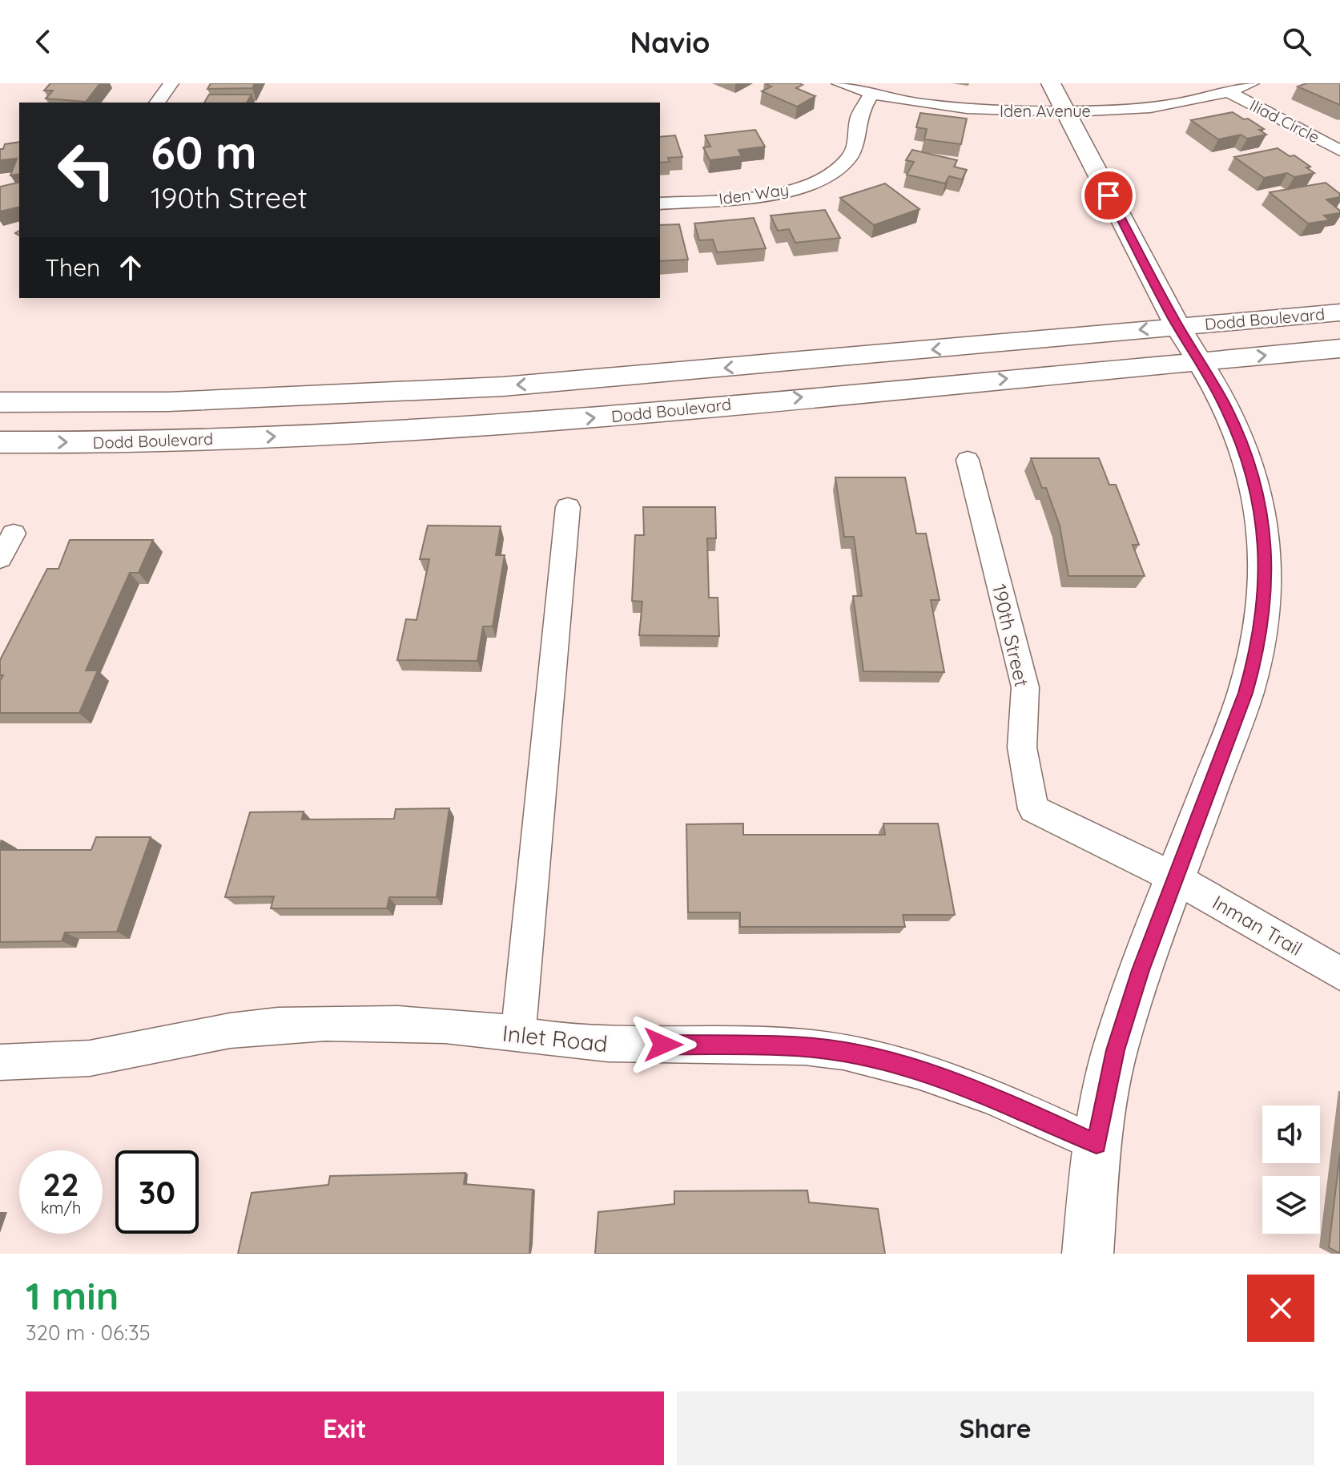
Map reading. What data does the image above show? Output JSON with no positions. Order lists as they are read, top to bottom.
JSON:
{
  "streets": {
    "main road": ["Dodd Boulevard"],
    "street": [
      "Iden Avenue",
      "Iliad Circle",
      "Iden Way",
      "190th Street",
      "Inman Trail",
      "Inlet Road"
    ]
  },
  "crossings": [
    ["Iden Avenue", "Iliad Circle"],
    ["Iden Avenue", "Iden Way"],
    ["190th Street", "Inman Trail"]
  ],
  "page": {
    "header": "Navio",
    "turn": ["60 m", "190th Street"],
    "then": "Then",
    "speed": "22 km/h",
    "limit": "30",
    "heading": ["1 min", "320 m · 06:35"],
    "buttons": ["Exit", "Share"]
  }
}
